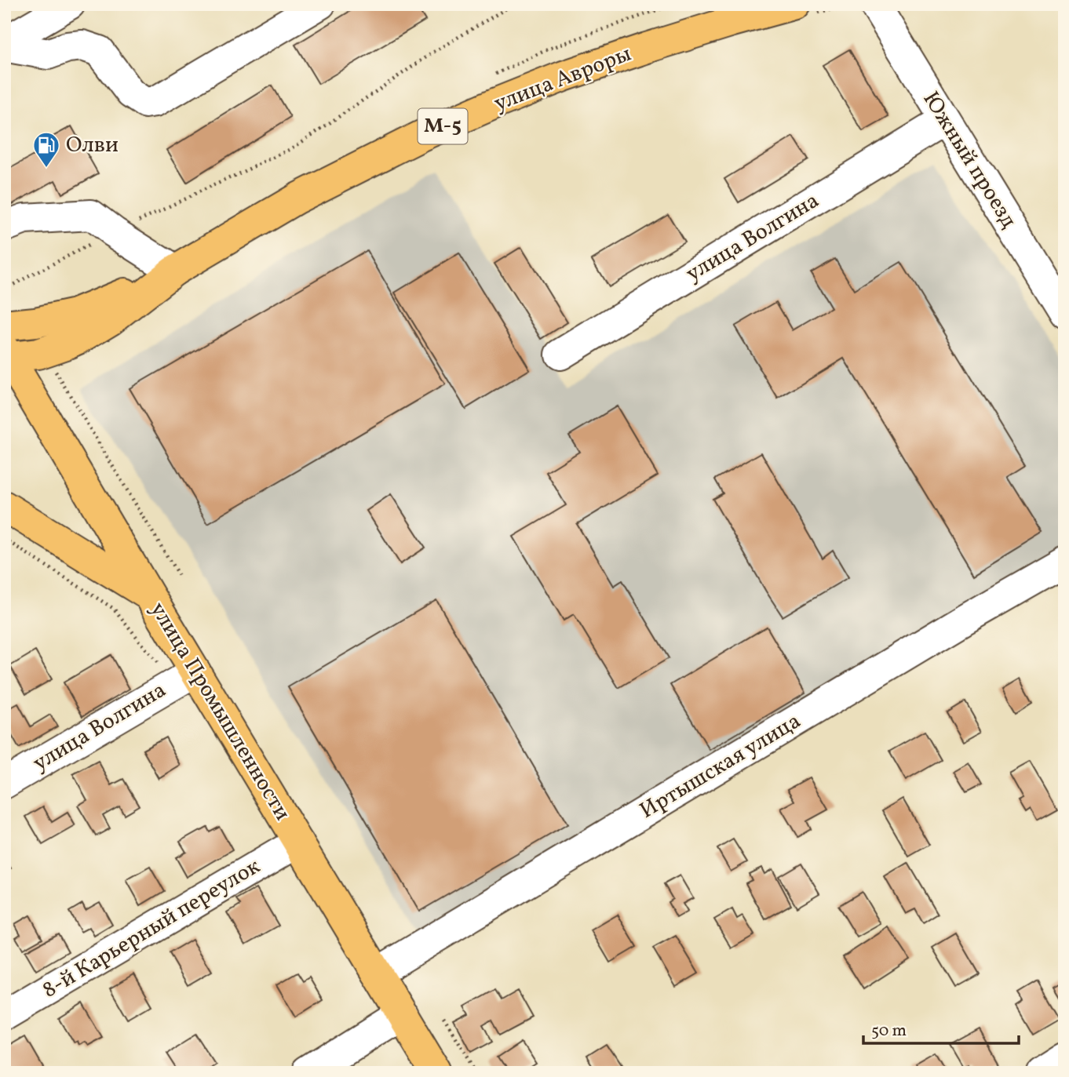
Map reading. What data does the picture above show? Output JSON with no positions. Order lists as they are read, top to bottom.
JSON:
{
  "streets": {
    "main road": ["улица Авроры", "М-5", "улица Промышленности"],
    "street": [
      "Южный проезд",
      "улица Волгина",
      "Иртышская улица",
      "8-й Карьерный переулок"
    ]
  },
  "crossings": [
    ["улица Авроры", "улица Промышленности"],
    ["Южный проезд", "улица Волгина"],
    ["улица Волгина", "улица Промышленности"],
    ["улица Промышленности", "Иртышская улица"],
    ["улица Промышленности", "8-й Карьерный переулок"]
  ],
  "places": {
    "fuel station": ["Олви"]
  },
  "scale_bar": "50 m"
}
